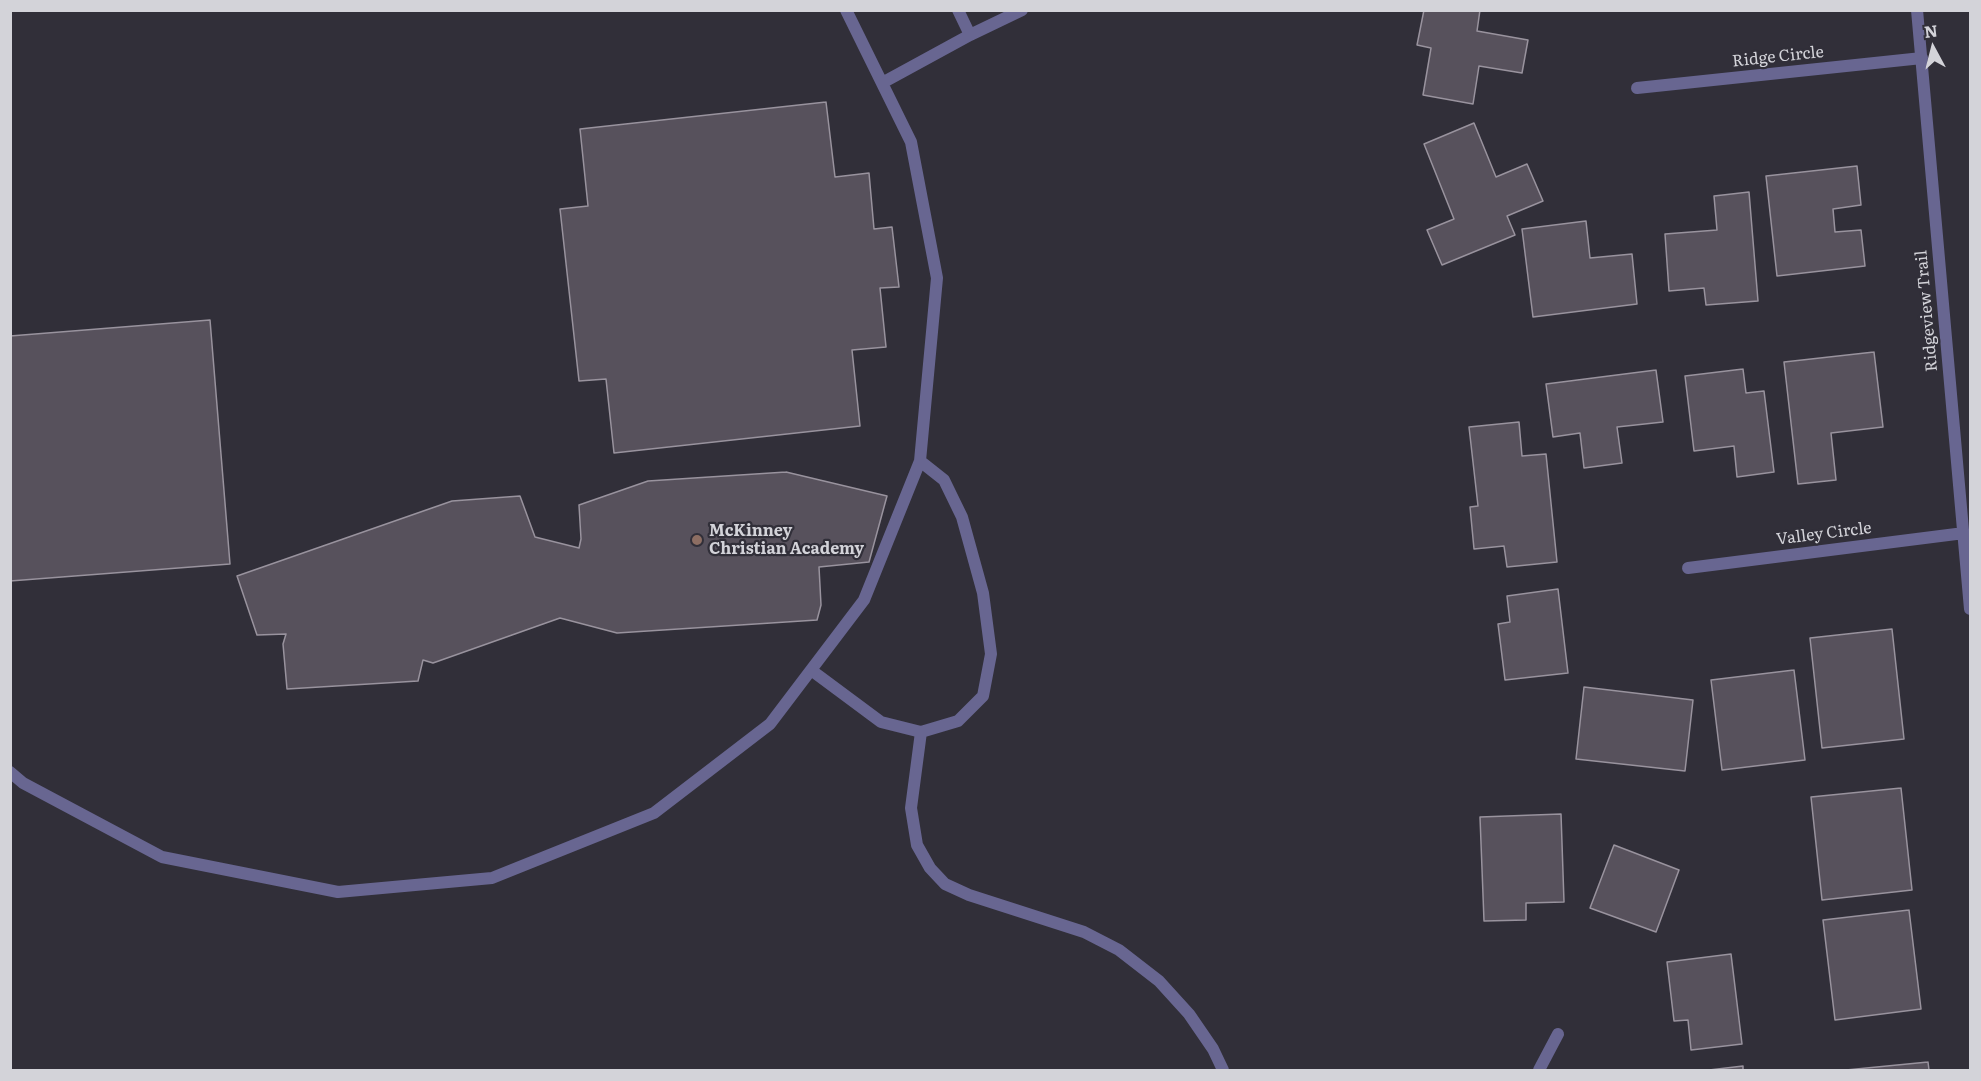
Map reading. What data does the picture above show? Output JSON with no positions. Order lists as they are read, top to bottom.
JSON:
{
  "streets": {
    "street": ["Ridge Circle", "Ridgeview Trail", "Valley Circle"]
  },
  "crossings": [
    ["Ridge Circle", "Ridgeview Trail"],
    ["Ridgeview Trail", "Valley Circle"]
  ],
  "places": ["McKinney Christian Academy"],
  "north": "top"
}
